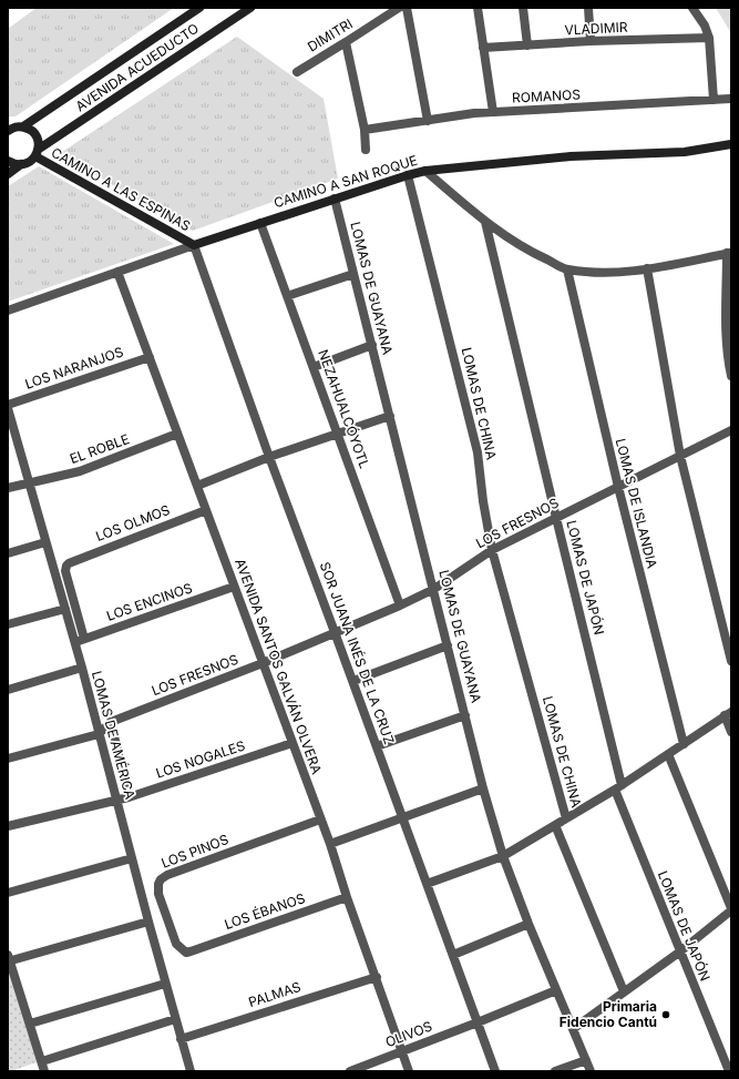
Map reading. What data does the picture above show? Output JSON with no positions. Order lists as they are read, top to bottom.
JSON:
{
  "streets": {
    "street": [
      "VLADIMIR",
      "DIMITRI",
      "AVENIDA ACUEDUCTO",
      "ROMANOS",
      "CAMINO A SAN ROQUE",
      "CAMINO A LAS ESPINAS",
      "LOMAS DE GUAYANA",
      "LOS NARANJOS",
      "LOMAS DE CHINA",
      "NEZAHUALCÓYOTL",
      "EL ROBLE",
      "LOMAS DE ISLANDIA",
      "LOS OLMOS",
      "LOS FRESNOS",
      "LOMAS DE JAPÓN",
      "LOS ENCINOS",
      "SOR JUANA INÉS DE LA CRUZ",
      "AVENIDA SANTOS GALVÁN OLVERA",
      "LOMAS DE AMÉRICA",
      "LOS NOGALES",
      "LOS PINOS",
      "LOS ÉBANOS",
      "PALMAS",
      "OLIVOS"
    ]
  },
  "crossings": [
    ["AVENIDA ACUEDUCTO", "CAMINO A LAS ESPINAS"],
    ["CAMINO A SAN ROQUE", "CAMINO A LAS ESPINAS"],
    ["CAMINO A SAN ROQUE", "LOMAS DE GUAYANA"],
    ["CAMINO A SAN ROQUE", "LOMAS DE CHINA"],
    ["CAMINO A SAN ROQUE", "NEZAHUALCÓYOTL"],
    ["CAMINO A SAN ROQUE", "SOR JUANA INÉS DE LA CRUZ"],
    ["CAMINO A SAN ROQUE", "AVENIDA SANTOS GALVÁN OLVERA"],
    ["CAMINO A LAS ESPINAS", "SOR JUANA INÉS DE LA CRUZ"],
    ["LOMAS DE GUAYANA", "LOS FRESNOS"],
    ["LOMAS DE GUAYANA", "OLIVOS"],
    ["LOS NARANJOS", "AVENIDA SANTOS GALVÁN OLVERA"],
    ["LOS NARANJOS", "LOMAS DE AMÉRICA"],
    ["LOMAS DE CHINA", "LOS FRESNOS"],
    ["NEZAHUALCÓYOTL", "LOS FRESNOS"],
    ["EL ROBLE", "AVENIDA SANTOS GALVÁN OLVERA"],
    ["EL ROBLE", "LOMAS DE AMÉRICA"],
    ["LOMAS DE ISLANDIA", "LOS FRESNOS"],
    ["LOS OLMOS", "LOS ENCINOS"],
    ["LOS OLMOS", "AVENIDA SANTOS GALVÁN OLVERA"],
    ["LOS FRESNOS", "LOMAS DE JAPÓN"],
    ["LOS FRESNOS", "SOR JUANA INÉS DE LA CRUZ"],
    ["LOS FRESNOS", "AVENIDA SANTOS GALVÁN OLVERA"],
    ["LOS FRESNOS", "LOMAS DE AMÉRICA"],
    ["LOS ENCINOS", "AVENIDA SANTOS GALVÁN OLVERA"],
    ["LOS ENCINOS", "LOMAS DE AMÉRICA"],
    ["SOR JUANA INÉS DE LA CRUZ", "OLIVOS"],
    ["AVENIDA SANTOS GALVÁN OLVERA", "LOS NOGALES"],
    ["AVENIDA SANTOS GALVÁN OLVERA", "LOS PINOS"],
    ["AVENIDA SANTOS GALVÁN OLVERA", "LOS ÉBANOS"],
    ["AVENIDA SANTOS GALVÁN OLVERA", "PALMAS"],
    ["AVENIDA SANTOS GALVÁN OLVERA", "OLIVOS"],
    ["LOMAS DE AMÉRICA", "LOS NOGALES"],
    ["LOMAS DE AMÉRICA", "PALMAS"],
    ["LOS PINOS", "LOS ÉBANOS"]
  ],
  "places": ["Primaria Fidencio Cantú"]
}
